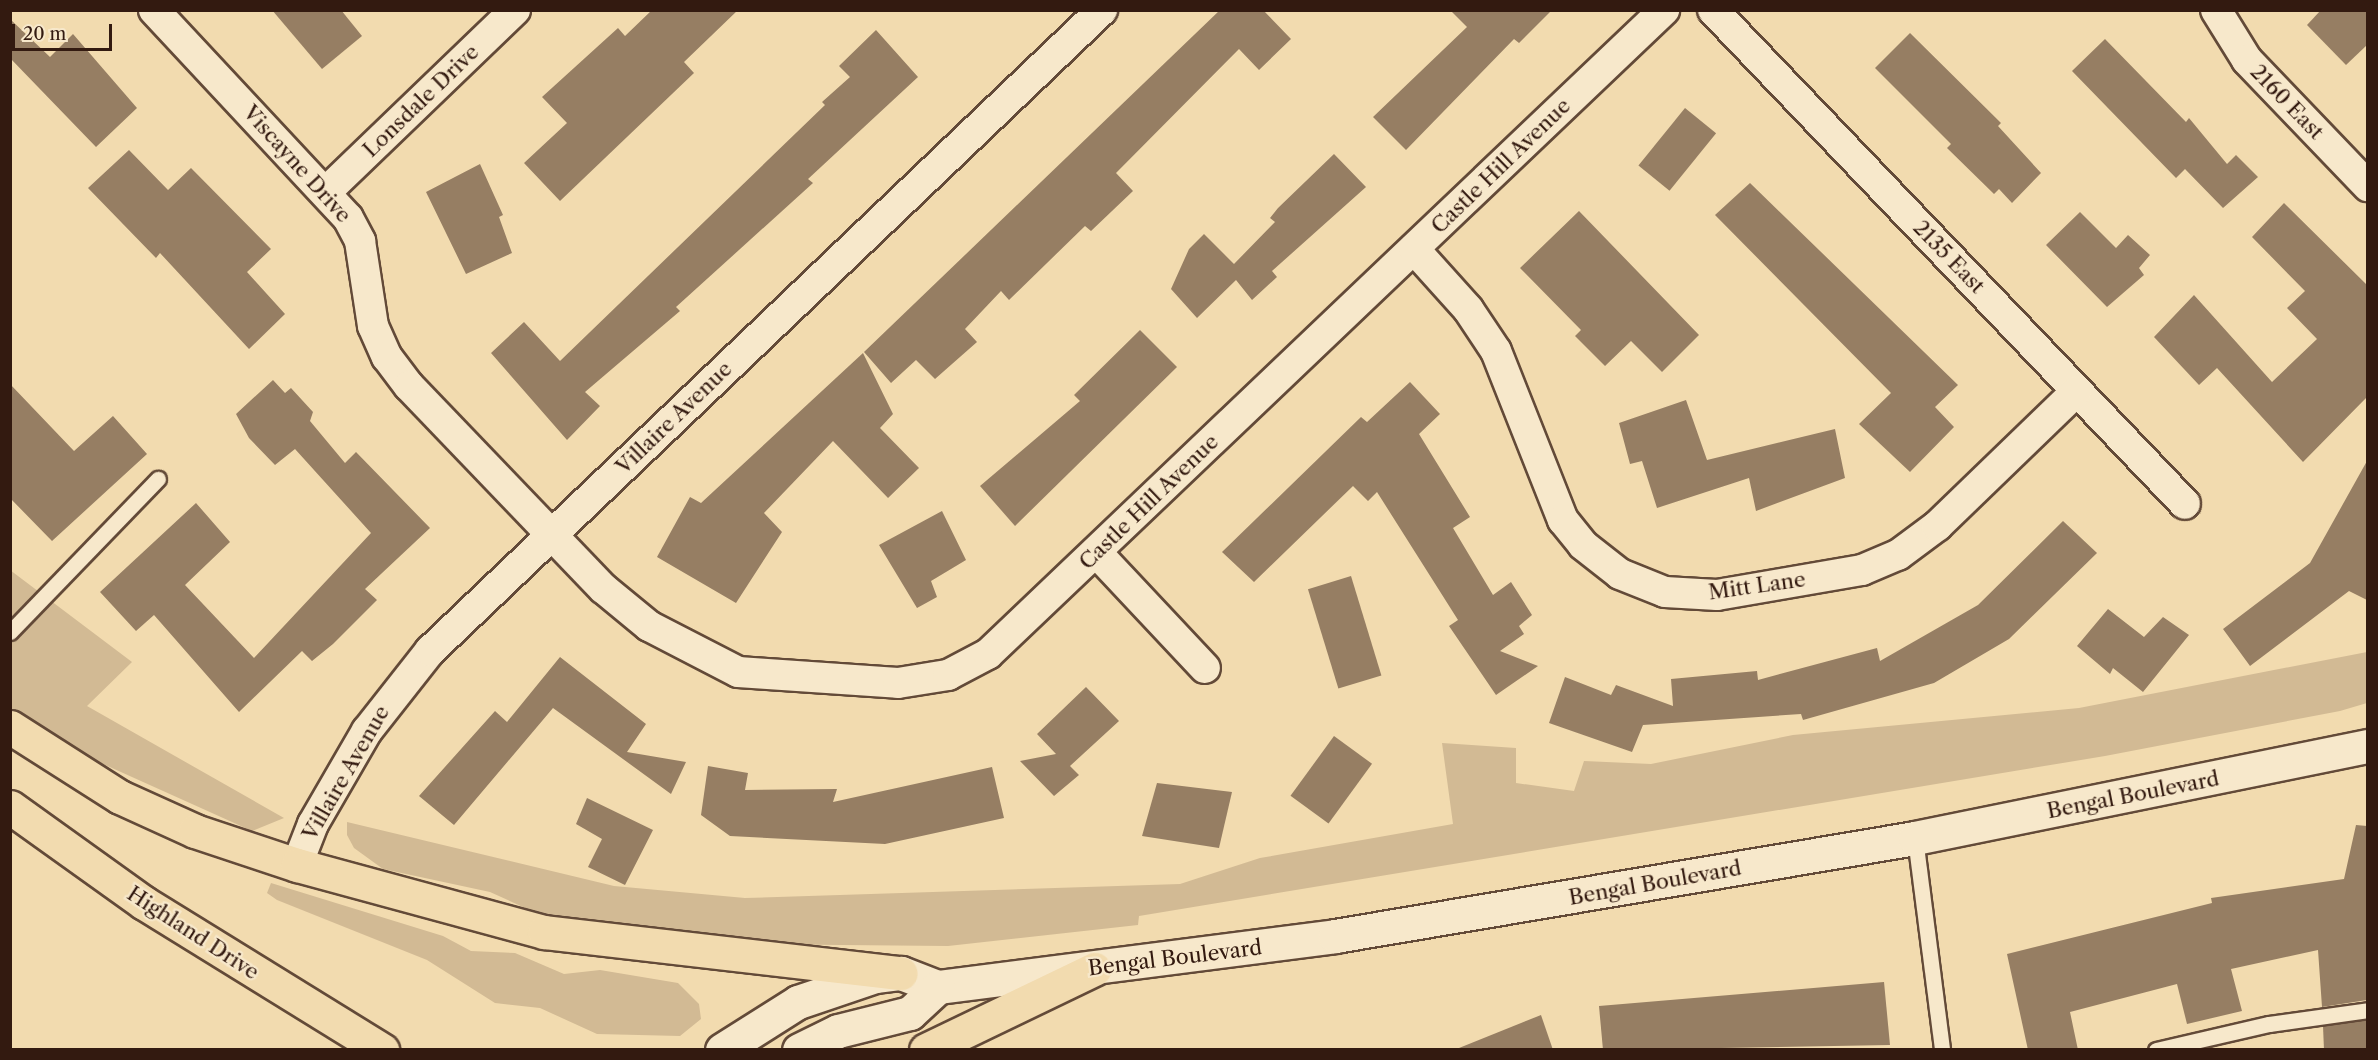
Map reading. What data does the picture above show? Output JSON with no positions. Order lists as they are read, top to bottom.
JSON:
{
  "streets": {
    "main road": ["Bengal Boulevard", "Highland Drive"],
    "street": [
      "Lonsdale Drive",
      "2160 East",
      "Viscayne Drive",
      "Castle Hill Avenue",
      "2135 East",
      "Villaire Avenue",
      "Mitt Lane"
    ]
  },
  "crossings": [
    ["Lonsdale Drive", "Viscayne Drive"],
    ["Viscayne Drive", "Castle Hill Avenue"],
    ["Viscayne Drive", "Villaire Avenue"],
    ["Castle Hill Avenue", "Villaire Avenue"],
    ["Castle Hill Avenue", "Mitt Lane"],
    ["2135 East", "Mitt Lane"]
  ],
  "scale_bar": "20 m"
}
